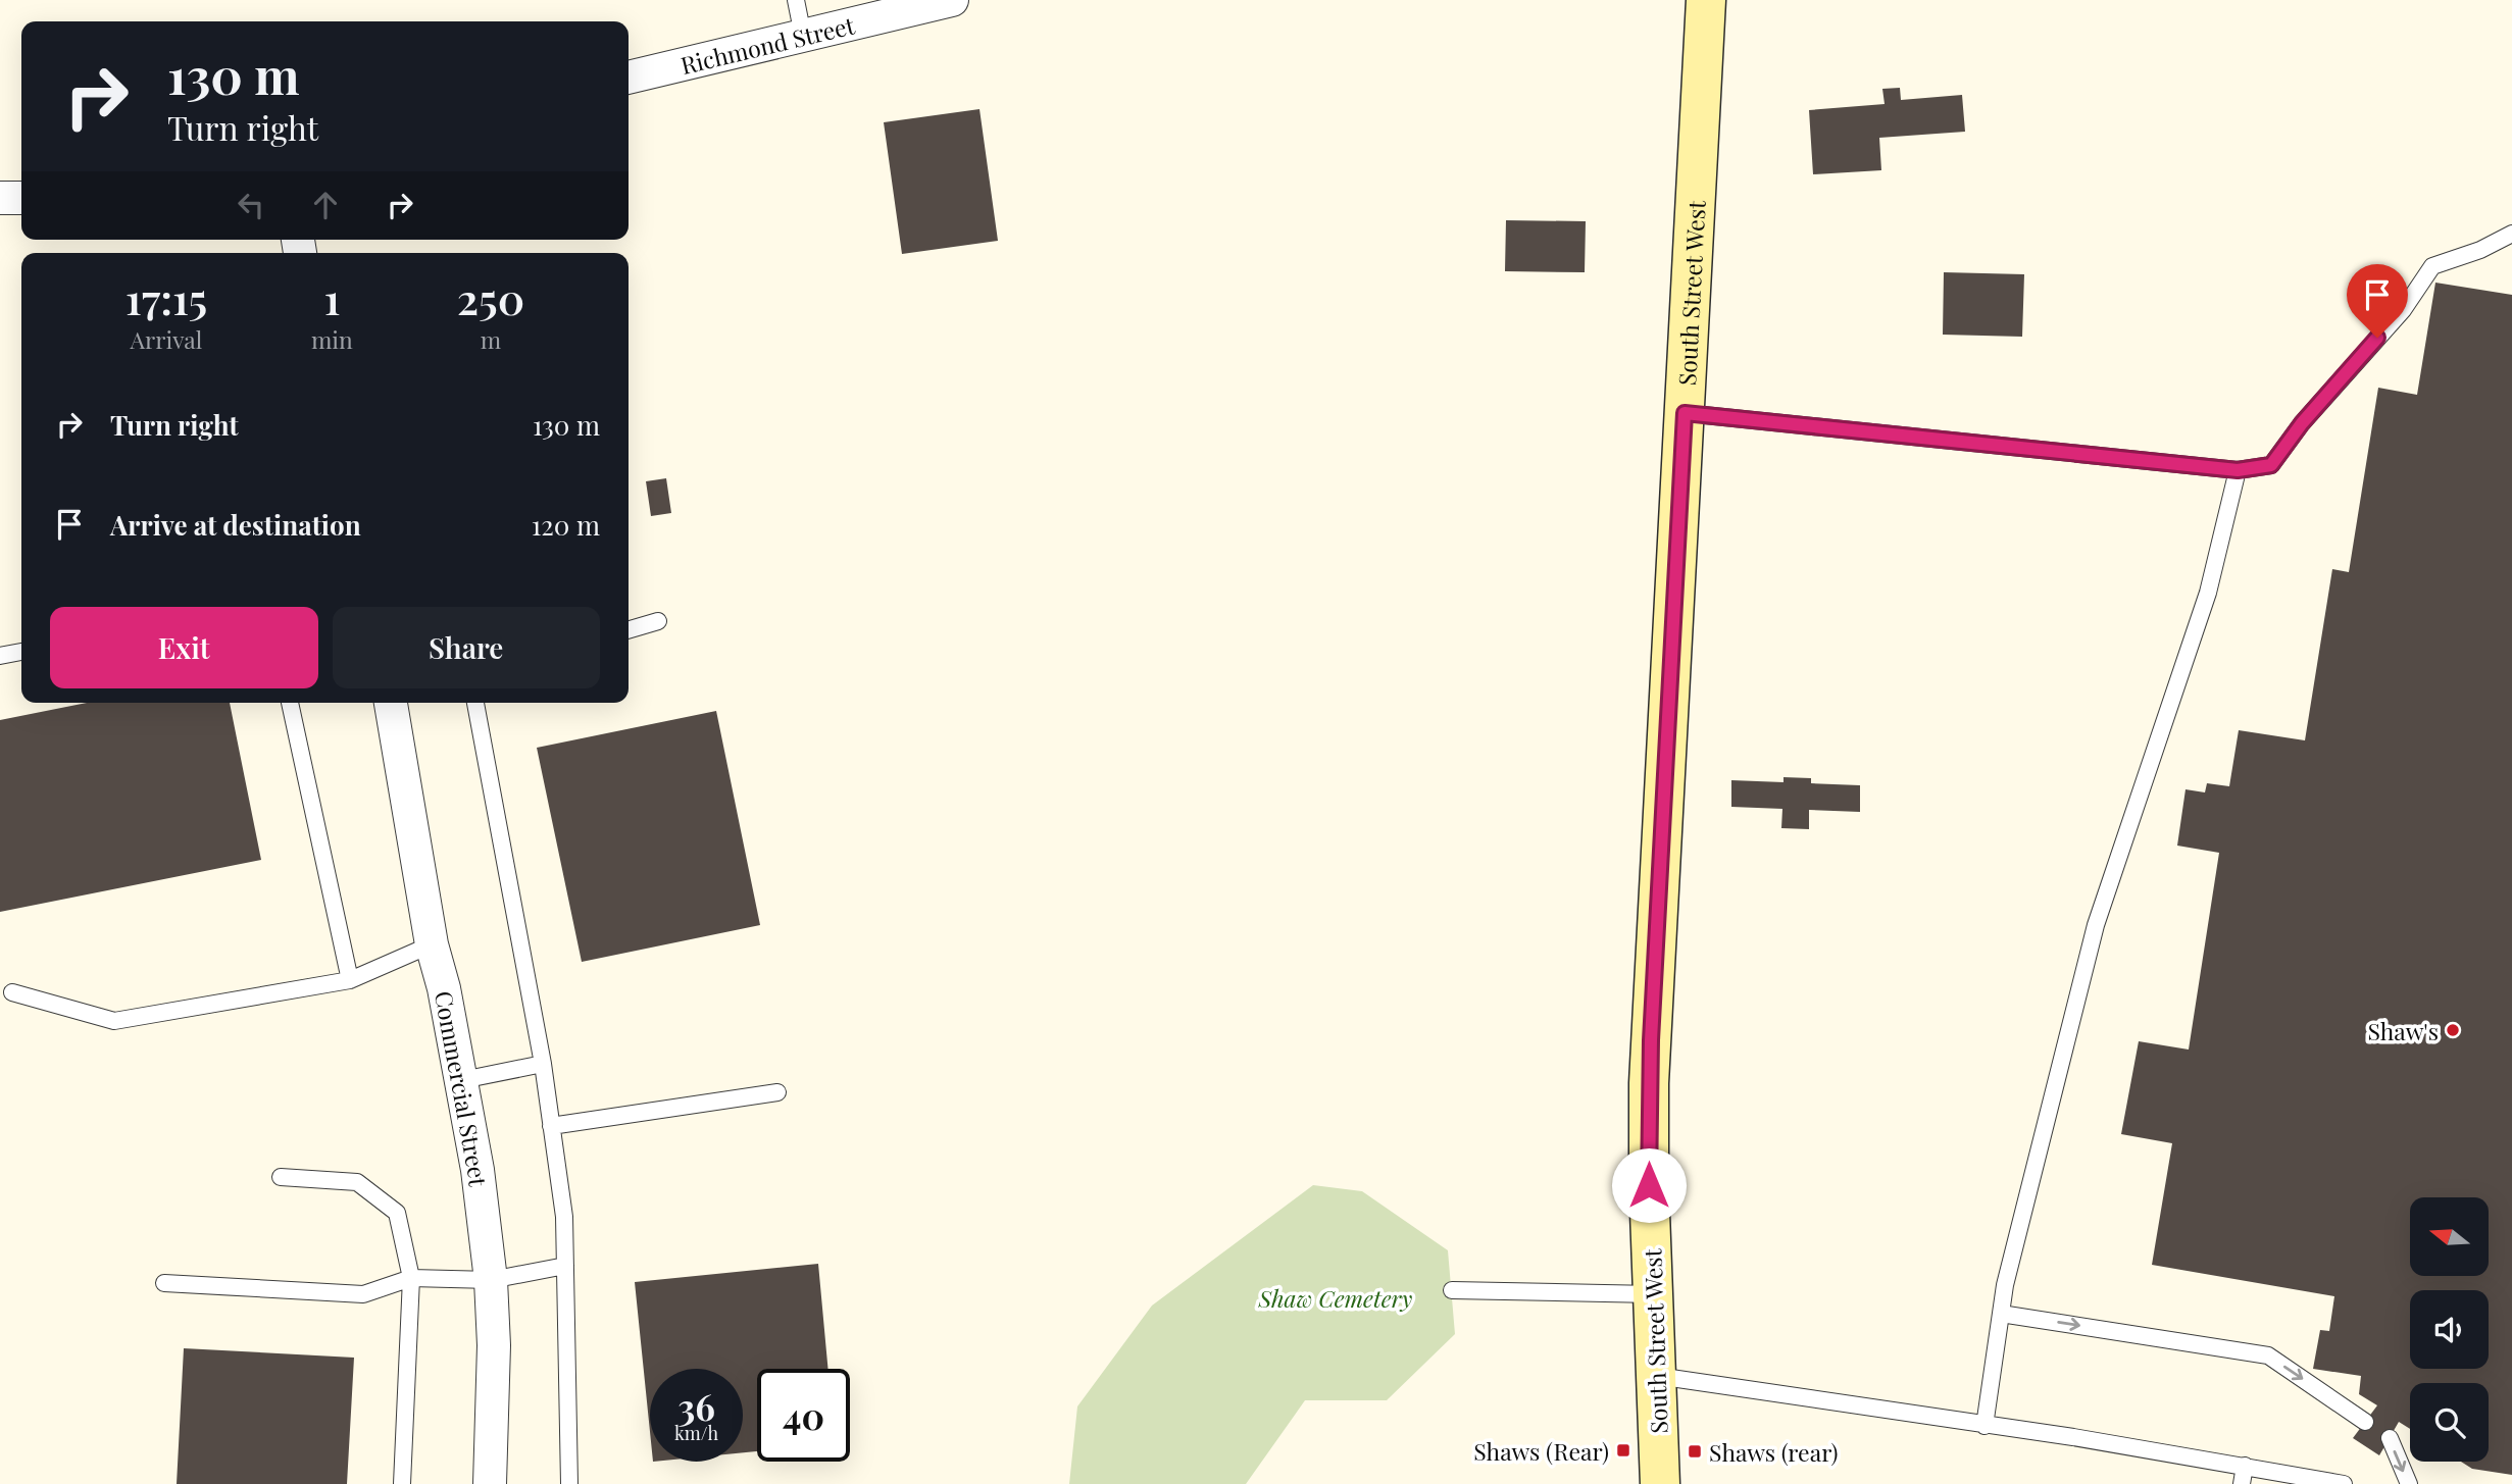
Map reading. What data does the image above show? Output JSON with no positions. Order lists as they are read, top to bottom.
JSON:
{
  "streets": {
    "street": ["Richmond Street", "South Street West", "Commercial Street"]
  },
  "parks": ["Shaw Cemetery"],
  "places": {
    "other": ["Shaw's"],
    "transit": ["Shaws (Rear)", "Shaws (rear)"]
  },
  "north": "left",
  "page": {
    "turn": ["130 m", "Turn right"],
    "eta": [
      "17:15",
      "Arrival",
      "1",
      "min",
      "250",
      "m"
    ],
    "list": [
      {
        "name": "Turn right",
        "value": "130 m"
      },
      {
        "name": "Arrive at destination",
        "value": "120 m"
      }
    ],
    "buttons": ["Exit", "Share"],
    "speed": "36 km/h",
    "limit": "40"
  }
}
